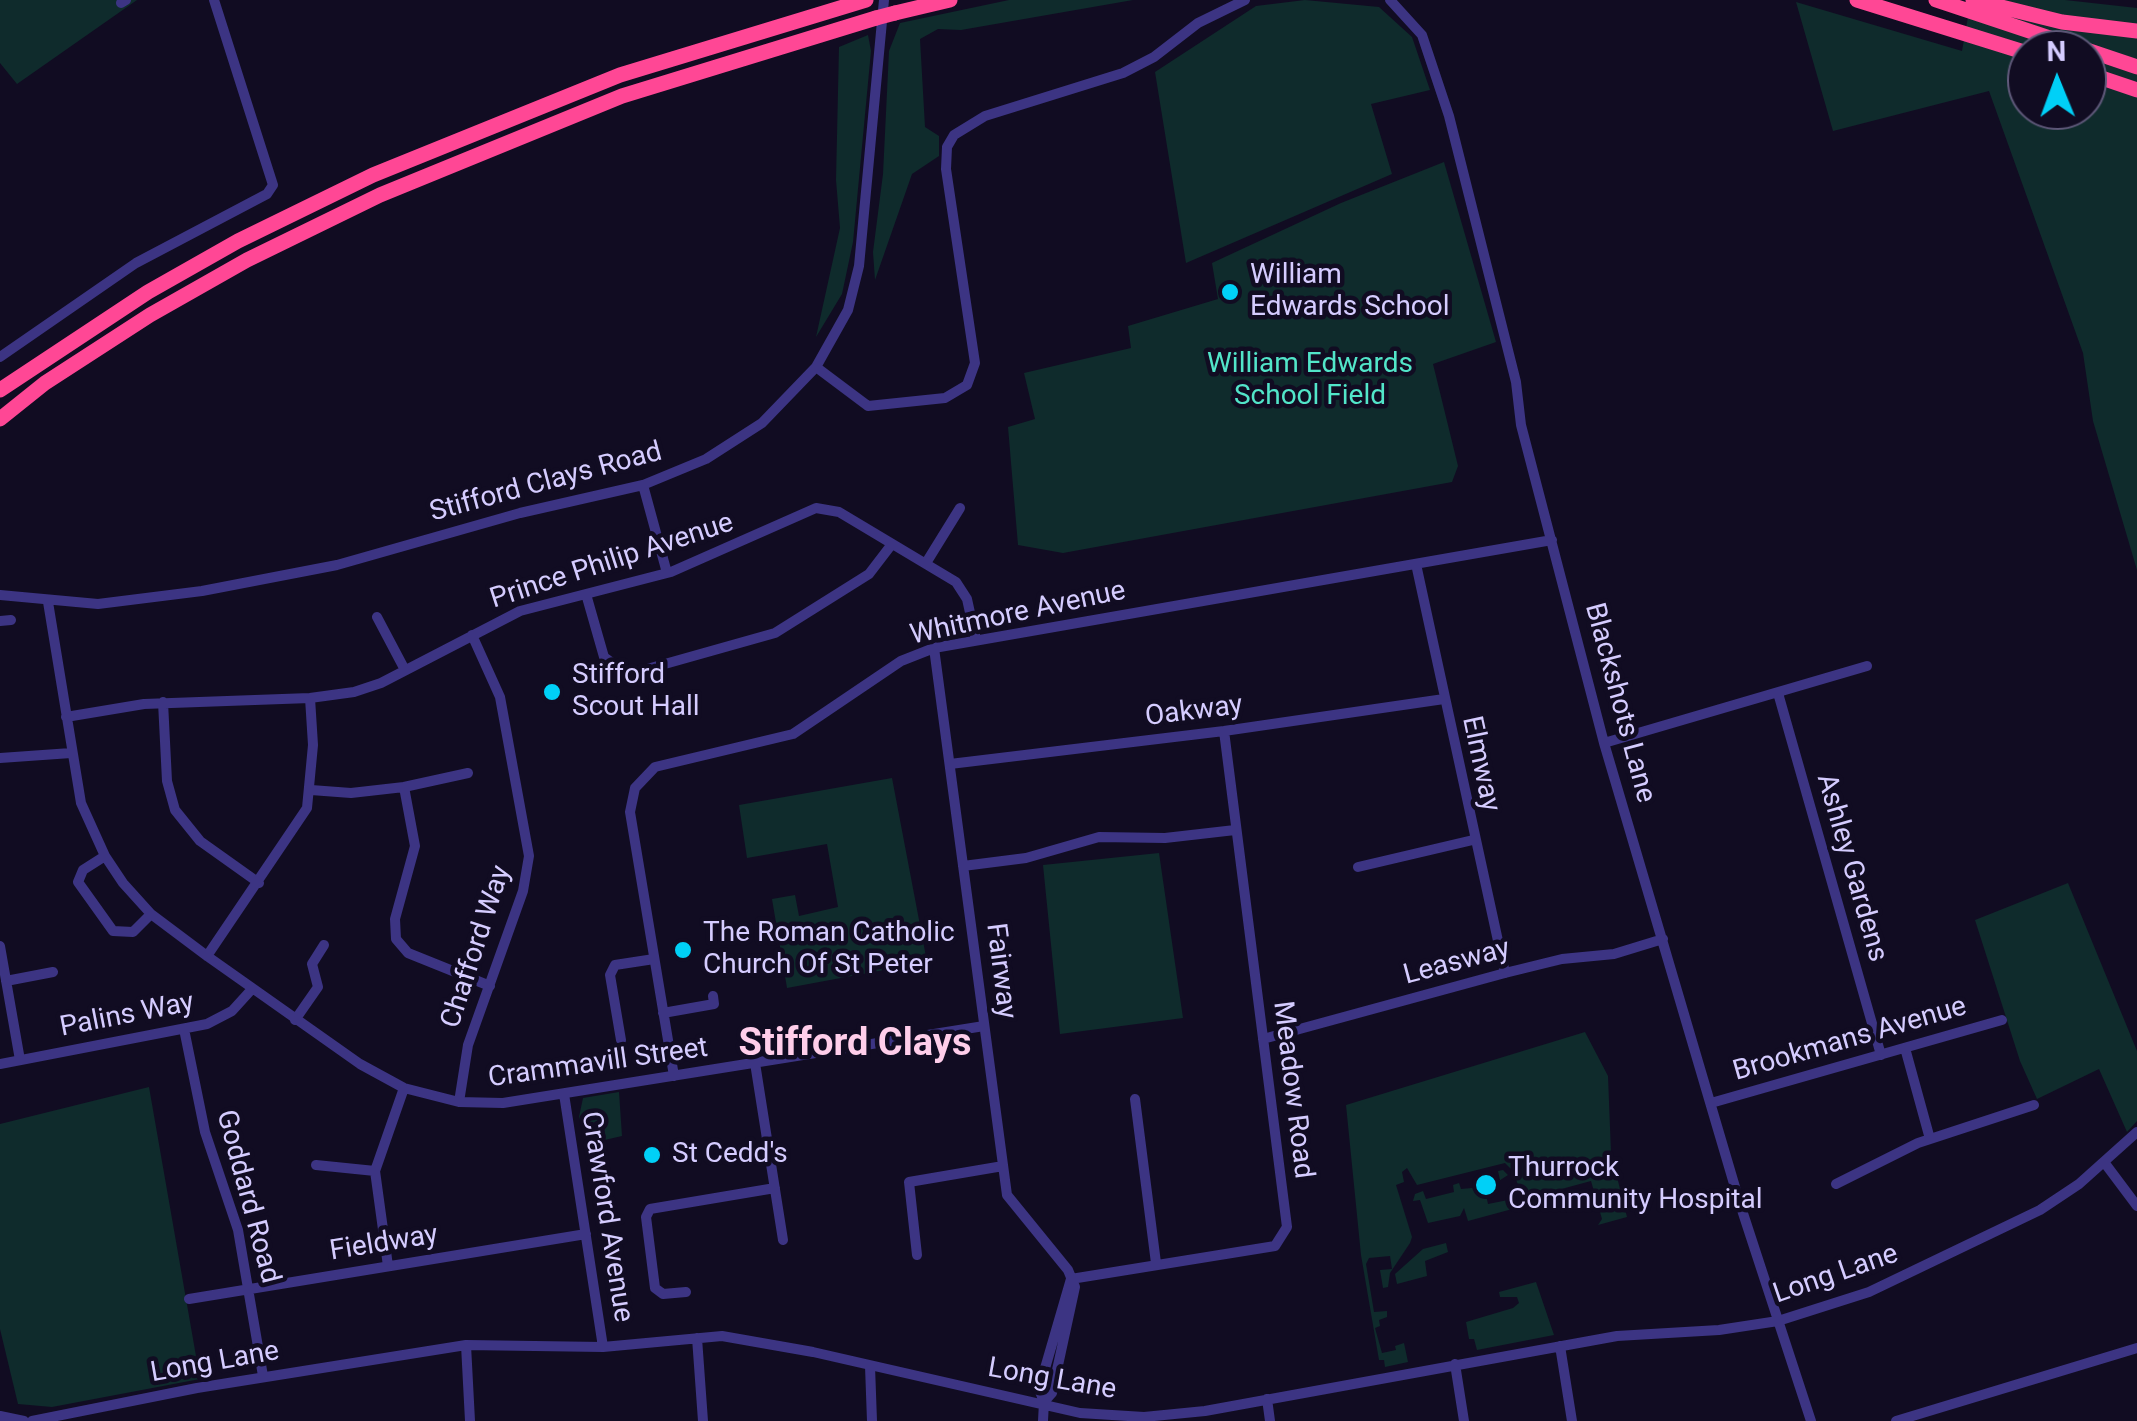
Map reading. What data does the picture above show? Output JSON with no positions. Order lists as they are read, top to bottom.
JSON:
{
  "streets": {
    "street": [
      "Stifford Clays Road",
      "Prince Philip Avenue",
      "Whitmore Avenue",
      "Blackshots Lane",
      "Oakway",
      "Elmway",
      "Ashley Gardens",
      "Chafford Way",
      "Leasway",
      "Fairway",
      "Palins Way",
      "Brookmans Avenue",
      "Crammavill Street",
      "Meadow Road",
      "Goddard Road",
      "Crawford Avenue",
      "Fieldway",
      "Long Lane"
    ]
  },
  "crossings": [
    ["Stifford Clays Road", "Crammavill Street"],
    ["Prince Philip Avenue", "Whitmore Avenue"],
    ["Prince Philip Avenue", "Chafford Way"],
    ["Prince Philip Avenue", "Crammavill Street"],
    ["Whitmore Avenue", "Blackshots Lane"],
    ["Whitmore Avenue", "Elmway"],
    ["Whitmore Avenue", "Fairway"],
    ["Whitmore Avenue", "Crammavill Street"],
    ["Blackshots Lane", "Leasway"],
    ["Blackshots Lane", "Brookmans Avenue"],
    ["Blackshots Lane", "Long Lane"],
    ["Oakway", "Elmway"],
    ["Oakway", "Fairway"],
    ["Oakway", "Meadow Road"],
    ["Elmway", "Leasway"],
    ["Ashley Gardens", "Brookmans Avenue"],
    ["Chafford Way", "Crammavill Street"],
    ["Leasway", "Meadow Road"],
    ["Fairway", "Crammavill Street"],
    ["Fairway", "Meadow Road"],
    ["Palins Way", "Crammavill Street"],
    ["Palins Way", "Goddard Road"],
    ["Crammavill Street", "Crawford Avenue"],
    ["Goddard Road", "Fieldway"],
    ["Goddard Road", "Long Lane"],
    ["Crawford Avenue", "Fieldway"],
    ["Crawford Avenue", "Long Lane"]
  ],
  "districts": ["Stifford Clays"],
  "parks": ["William Edwards School Field"],
  "places": [
    "William Edwards School",
    "Stifford Scout Hall",
    "The Roman Catholic Church Of St Peter",
    "St Cedd's",
    "Thurrock Community Hospital"
  ],
  "north": "top"
}
